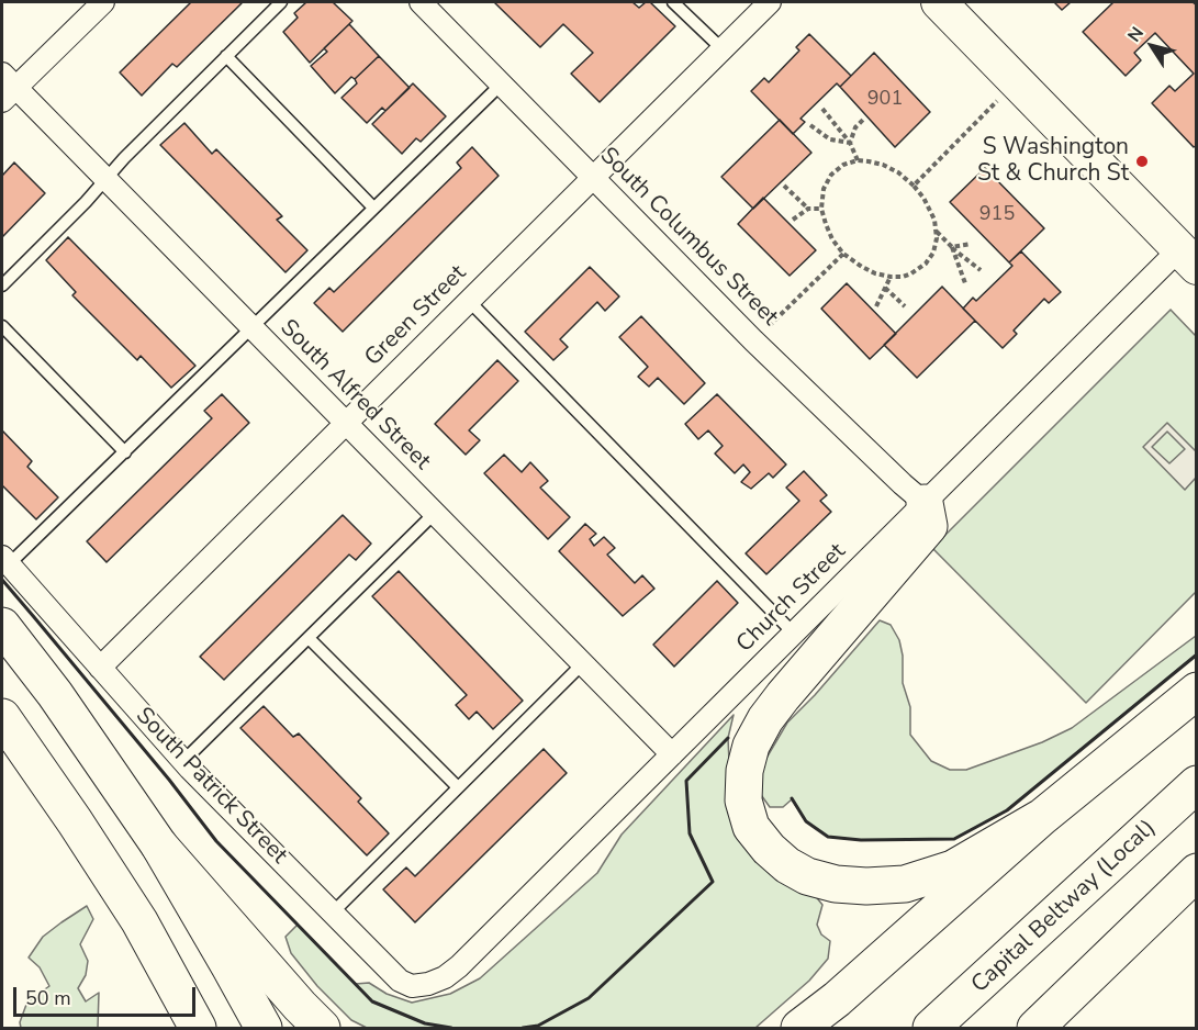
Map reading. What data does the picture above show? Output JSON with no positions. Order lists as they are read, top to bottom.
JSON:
{
  "streets": {
    "highway": ["Capital Beltway (Local)"],
    "street": [
      "South Columbus Street",
      "Green Street",
      "South Alfred Street",
      "Church Street",
      "South Patrick Street"
    ]
  },
  "crossings": [
    ["South Columbus Street", "Green Street"],
    ["South Columbus Street", "Church Street"],
    ["Green Street", "South Alfred Street"],
    ["Green Street", "South Patrick Street"],
    ["South Alfred Street", "Church Street"],
    ["Church Street", "South Patrick Street"]
  ],
  "places": ["S Washington St & Church St"],
  "house_numbers": ["901", "915"],
  "scale_bar": "50 m",
  "north": "top left"
}
